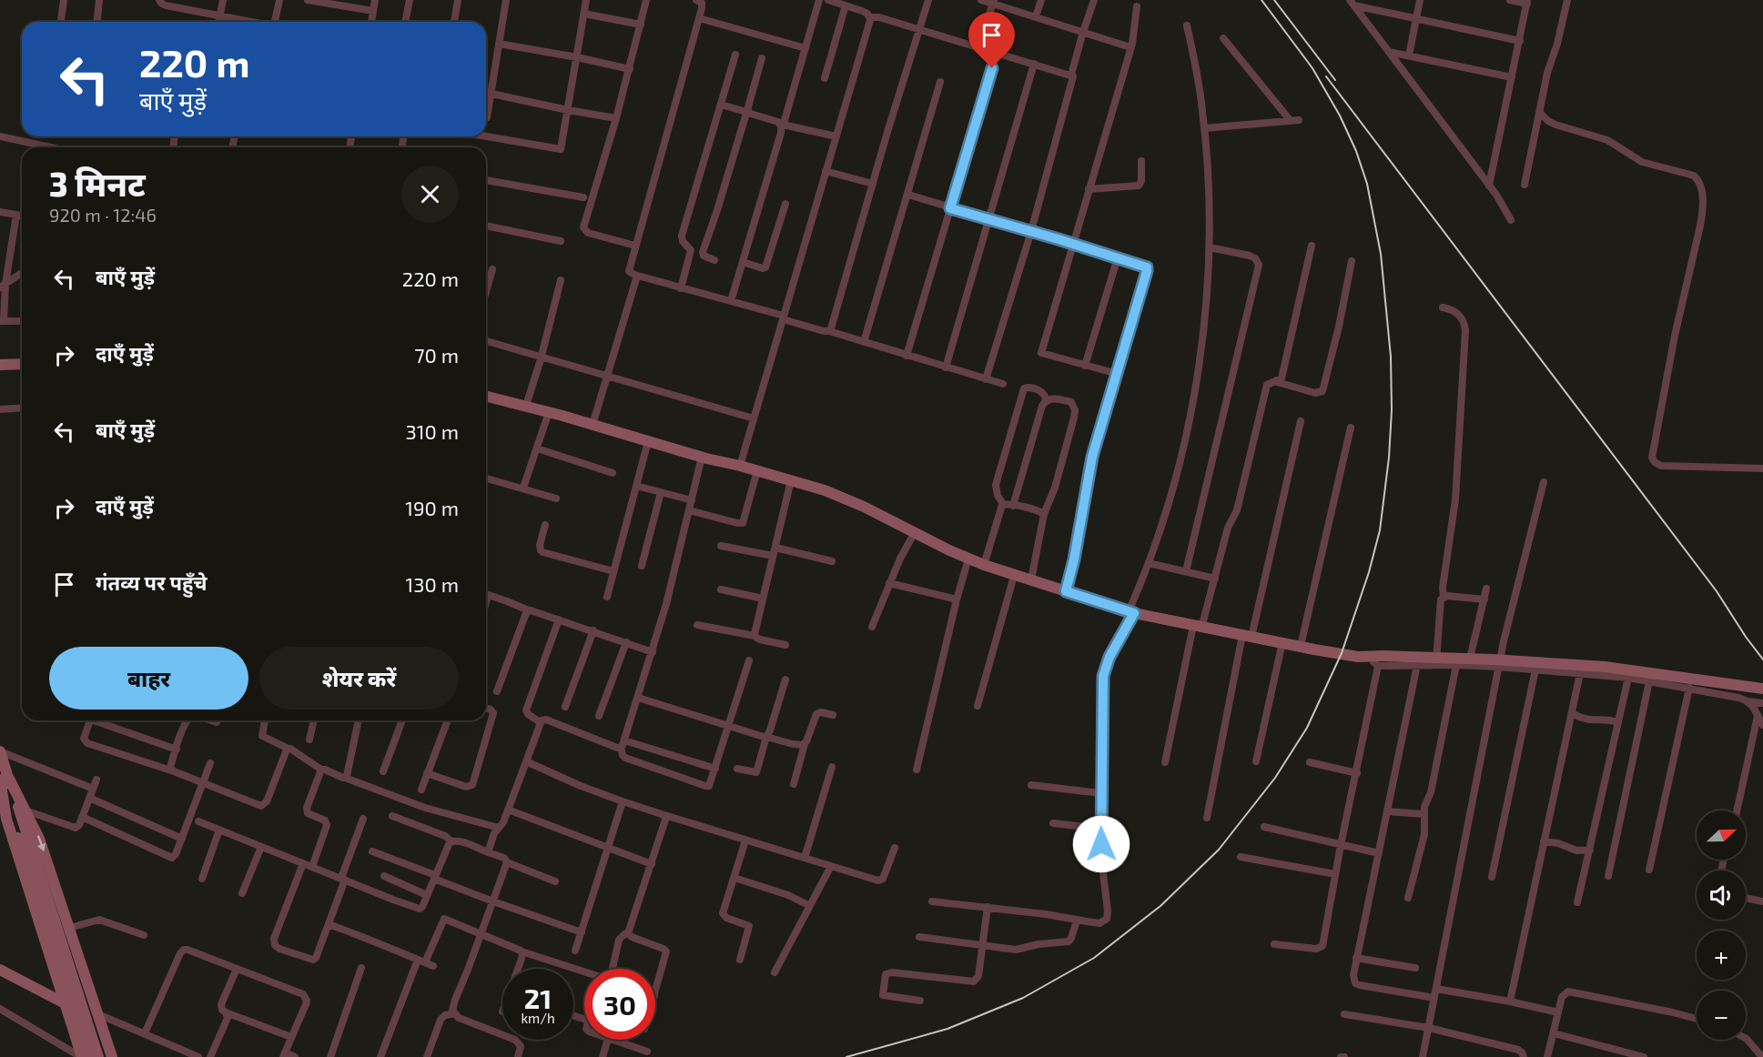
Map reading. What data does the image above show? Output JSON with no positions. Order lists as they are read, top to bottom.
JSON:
{
  "north": "right",
  "page": {
    "turn": ["220 m", "बाएँ मुड़ें"],
    "heading": ["3 मिनट", "920 m · 12:46"],
    "list": [
      {
        "name": "बाएँ मुड़ें",
        "value": "220 m"
      },
      {
        "name": "दाएँ मुड़ें",
        "value": "70 m"
      },
      {
        "name": "बाएँ मुड़ें",
        "value": "310 m"
      },
      {
        "name": "दाएँ मुड़ें",
        "value": "190 m"
      },
      {
        "name": "गंतव्य पर पहुँचे",
        "value": "130 m"
      }
    ],
    "buttons": ["बाहर", "शेयर करें"],
    "map_buttons": ["+", "−"],
    "speed": "21 km/h",
    "limit": "30"
  }
}
